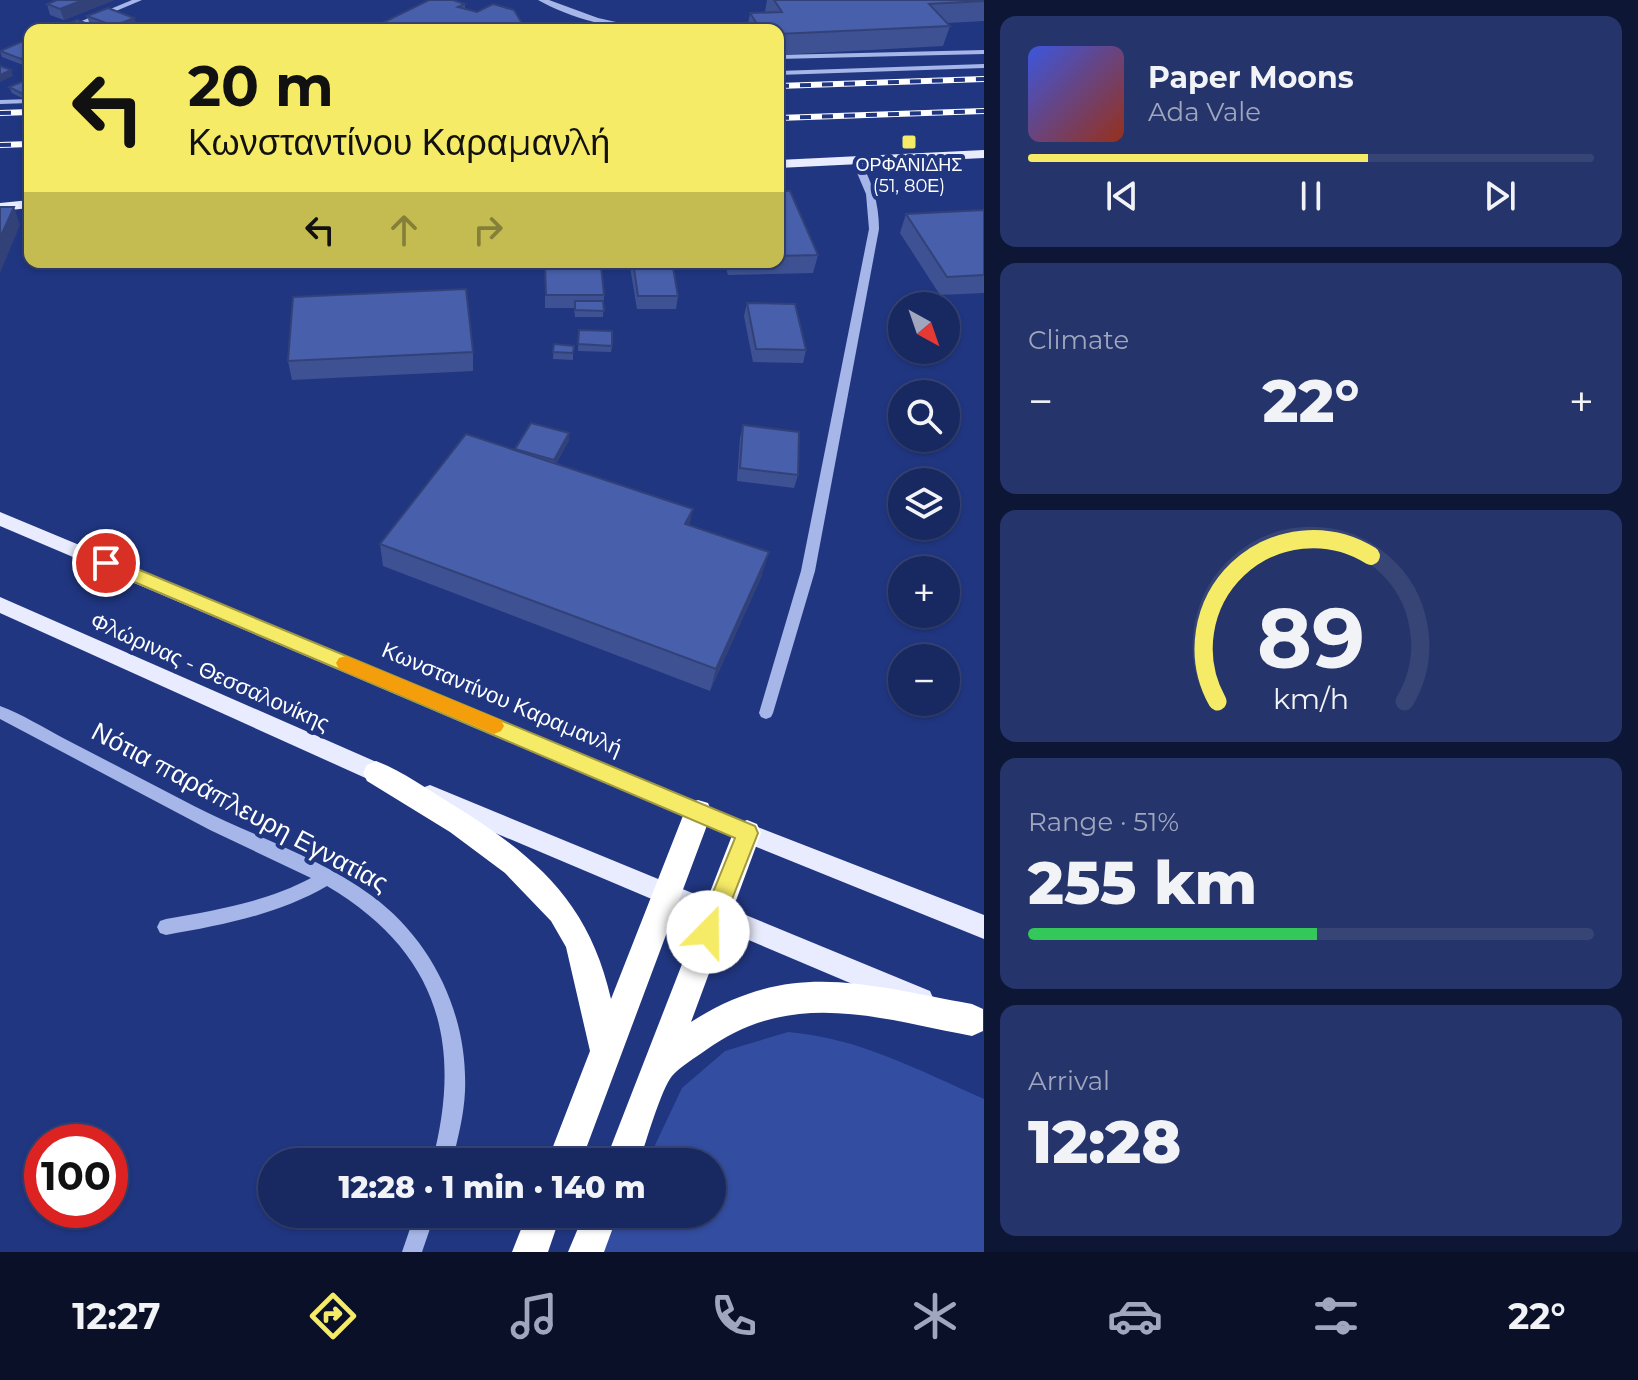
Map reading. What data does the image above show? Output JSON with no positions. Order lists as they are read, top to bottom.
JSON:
{
  "streets": {
    "main road": ["Φλώρινας - Θεσσαλονίκης", "Κωνσταντίνου Καραμανλή"],
    "street": ["Νότια παράπλευρη Εγνατίας"]
  },
  "places": {
    "transit": ["ΟΡΦΑΝΙΔΗΣ (51, 80Ε)"]
  },
  "north": "bottom right",
  "page": {
    "turn": ["20 m", "Κωνσταντίνου Καραμανλή"],
    "song": ["Paper Moons", "Ada Vale"],
    "tile": [
      "Climate",
      ["Range · 51%", "255 km"],
      ["Arrival", "12:28"]
    ],
    "map_buttons": ["+", "−"],
    "heat": ["−", "22°", "+"],
    "limit": "100",
    "trip": "12:28 · 1 min · 140 m",
    "tabs": ["12:27", "22°"],
    "gauge": ["89", "km/h"]
  }
}
